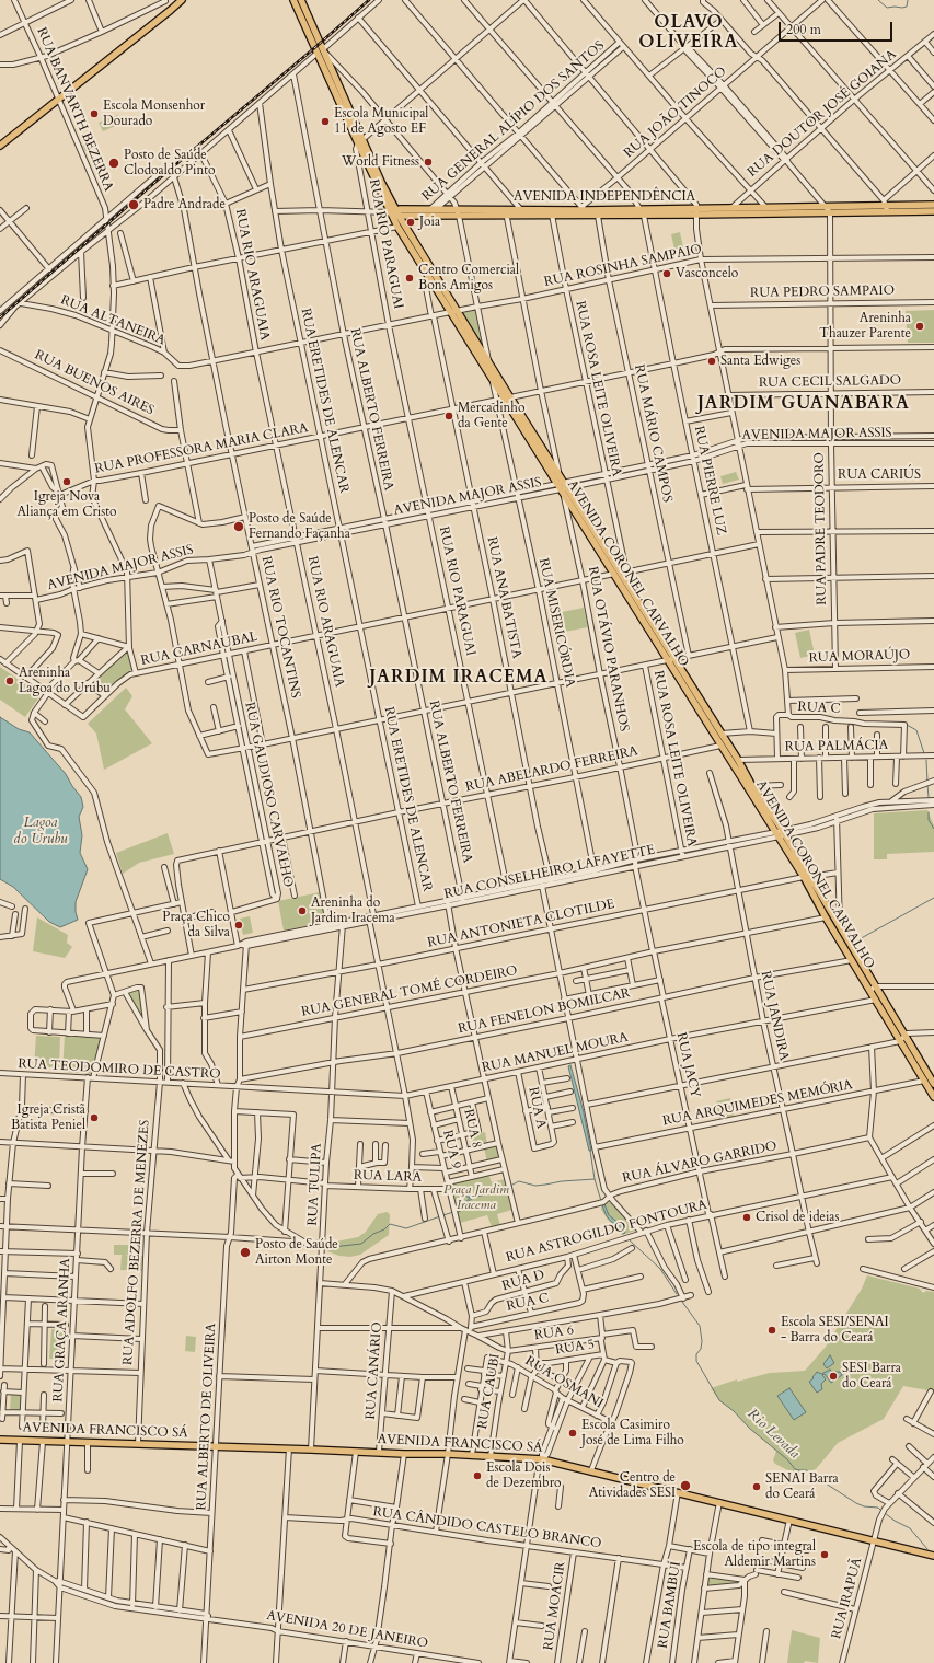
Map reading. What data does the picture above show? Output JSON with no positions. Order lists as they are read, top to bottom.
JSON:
{
  "streets": {
    "main road": ["AVENIDA INDEPENDÊNCIA", "AVENIDA CORONEL CARVALHO", "AVENIDA FRANCISCO SÁ"],
    "street": [
      "RUA BANVARTH BEZERRA",
      "RUA JOÃO TINOCO",
      "RUA DOUTOR JOSÉ GOIANA",
      "RUA GENERAL ALÍPIO DOS SANTOS",
      "RUA RIO PARAGUAI",
      "RUA ROSINHA SAMPAIO",
      "RUA RIO ARAGUAIA",
      "RUA PEDRO SAMPAIO",
      "RUA ALTANEIRA",
      "RUA CECIL SALGADO",
      "RUA BUENOS AIRES",
      "RUA ROSA LEITE OLIVEIRA",
      "RUA ERETIDES DE ALENCAR",
      "RUA ALBERTO FERREIRA",
      "RUA MÁRIO CAMPOS",
      "AVENIDA MAJOR ASSIS",
      "RUA PROFESSORA MARIA CLARA",
      "RUA CARIÚS",
      "RUA PIERRE LUZ",
      "RUA PADRE TEODORO",
      "RUA ANA BATISTA",
      "RUA MISERICÓRDIA",
      "RUA RIO TOCANTINS",
      "RUA CARNAUBAL",
      "RUA OTÁVIO PARANHOS",
      "RUA MORAÚJO",
      "RUA C",
      "RUA PALMÁCIA",
      "RUA ABELARDO FERREIRA",
      "RUA GAUDIOSO CARVALHO",
      "RUA CONSELHEIRO LAFAYETTE",
      "RUA ANTONIETA CLOTILDE",
      "RUA GENERAL TOMÉ CORDEIRO",
      "RUA FENELON BOMILCAR",
      "RUA JANDIRA",
      "RUA MANUEL MOURA",
      "RUA JACY",
      "RUA TEODOMIRO DE CASTRO",
      "RUA ARQUIMEDES MEMÓRIA",
      "RUA A",
      "RUA 8",
      "RUA 9",
      "RUA ÁLVARO GARRIDO",
      "RUA LARA",
      "RUA TULIPA",
      "RUA ASTROGILDO FONTOURA",
      "RUA ADOLFO BEZERRA DE MENEZES",
      "RUA D",
      "RUA GRAÇA ARANHA",
      "RUA 6",
      "RUA 5",
      "RUA CANÁRIO",
      "RUA OSMANI",
      "RUA CAUBI",
      "RUA ALBERTO DE OLIVEIRA",
      "RUA CÂNDIDO CASTELO BRANCO",
      "RUA IRAPUÃ",
      "RUA BAMBUÍ",
      "RUA MOACIR",
      "AVENIDA 20 DE JANEIRO"
    ]
  },
  "crossings": [
    ["RUA BANVARTH BEZERRA", "RUA ALTANEIRA"],
    ["RUA BANVARTH BEZERRA", "RUA BUENOS AIRES"],
    ["RUA BANVARTH BEZERRA", "AVENIDA MAJOR ASSIS"],
    ["RUA BANVARTH BEZERRA", "RUA PROFESSORA MARIA CLARA"],
    ["RUA BANVARTH BEZERRA", "RUA CARNAUBAL"],
    ["RUA JOÃO TINOCO", "AVENIDA INDEPENDÊNCIA"],
    ["RUA JOÃO TINOCO", "RUA PIERRE LUZ"],
    ["RUA DOUTOR JOSÉ GOIANA", "AVENIDA INDEPENDÊNCIA"],
    ["RUA GENERAL ALÍPIO DOS SANTOS", "AVENIDA INDEPENDÊNCIA"],
    ["RUA GENERAL ALÍPIO DOS SANTOS", "RUA PIERRE LUZ"],
    ["AVENIDA INDEPENDÊNCIA", "RUA RIO PARAGUAI"],
    ["AVENIDA INDEPENDÊNCIA", "RUA ROSA LEITE OLIVEIRA"],
    ["AVENIDA INDEPENDÊNCIA", "RUA ERETIDES DE ALENCAR"],
    ["AVENIDA INDEPENDÊNCIA", "RUA ALBERTO FERREIRA"],
    ["AVENIDA INDEPENDÊNCIA", "RUA MÁRIO CAMPOS"],
    ["AVENIDA INDEPENDÊNCIA", "RUA PIERRE LUZ"],
    ["AVENIDA INDEPENDÊNCIA", "RUA PADRE TEODORO"],
    ["AVENIDA INDEPENDÊNCIA", "AVENIDA CORONEL CARVALHO"],
    ["RUA RIO PARAGUAI", "RUA ALTANEIRA"],
    ["RUA RIO PARAGUAI", "AVENIDA MAJOR ASSIS"],
    ["RUA RIO PARAGUAI", "RUA PROFESSORA MARIA CLARA"],
    ["RUA RIO PARAGUAI", "AVENIDA CORONEL CARVALHO"],
    ["RUA RIO PARAGUAI", "RUA CARNAUBAL"],
    ["RUA RIO PARAGUAI", "RUA ABELARDO FERREIRA"],
    ["RUA RIO PARAGUAI", "RUA CONSELHEIRO LAFAYETTE"],
    ["RUA ROSINHA SAMPAIO", "RUA ALTANEIRA"],
    ["RUA ROSINHA SAMPAIO", "RUA ROSA LEITE OLIVEIRA"],
    ["RUA ROSINHA SAMPAIO", "RUA MÁRIO CAMPOS"],
    ["RUA ROSINHA SAMPAIO", "RUA PIERRE LUZ"],
    ["RUA ROSINHA SAMPAIO", "RUA PADRE TEODORO"],
    ["RUA ROSINHA SAMPAIO", "AVENIDA CORONEL CARVALHO"],
    ["RUA RIO ARAGUAIA", "RUA ALTANEIRA"],
    ["RUA RIO ARAGUAIA", "AVENIDA MAJOR ASSIS"],
    ["RUA RIO ARAGUAIA", "RUA PROFESSORA MARIA CLARA"],
    ["RUA RIO ARAGUAIA", "RUA CARNAUBAL"],
    ["RUA RIO ARAGUAIA", "RUA ABELARDO FERREIRA"],
    ["RUA RIO ARAGUAIA", "RUA CONSELHEIRO LAFAYETTE"],
    ["RUA RIO ARAGUAIA", "RUA ANTONIETA CLOTILDE"],
    ["RUA RIO ARAGUAIA", "RUA GENERAL TOMÉ CORDEIRO"],
    ["RUA RIO ARAGUAIA", "RUA FENELON BOMILCAR"],
    ["RUA RIO ARAGUAIA", "RUA MANUEL MOURA"],
    ["RUA RIO ARAGUAIA", "RUA LARA"],
    ["RUA PEDRO SAMPAIO", "RUA PADRE TEODORO"],
    ["RUA ALTANEIRA", "RUA ERETIDES DE ALENCAR"],
    ["RUA ALTANEIRA", "RUA ALBERTO FERREIRA"],
    ["RUA ALTANEIRA", "AVENIDA CORONEL CARVALHO"],
    ["RUA ALTANEIRA", "RUA ANA BATISTA"],
    ["RUA ALTANEIRA", "RUA RIO TOCANTINS"],
    ["RUA CECIL SALGADO", "RUA PADRE TEODORO"],
    ["RUA ROSA LEITE OLIVEIRA", "AVENIDA MAJOR ASSIS"],
    ["RUA ROSA LEITE OLIVEIRA", "RUA PROFESSORA MARIA CLARA"],
    ["RUA ROSA LEITE OLIVEIRA", "AVENIDA CORONEL CARVALHO"],
    ["RUA ROSA LEITE OLIVEIRA", "RUA CARNAUBAL"],
    ["RUA ROSA LEITE OLIVEIRA", "RUA ABELARDO FERREIRA"],
    ["RUA ROSA LEITE OLIVEIRA", "RUA CONSELHEIRO LAFAYETTE"],
    ["RUA ERETIDES DE ALENCAR", "AVENIDA MAJOR ASSIS"],
    ["RUA ERETIDES DE ALENCAR", "RUA PROFESSORA MARIA CLARA"],
    ["RUA ERETIDES DE ALENCAR", "RUA CARNAUBAL"],
    ["RUA ERETIDES DE ALENCAR", "RUA ABELARDO FERREIRA"],
    ["RUA ERETIDES DE ALENCAR", "RUA CONSELHEIRO LAFAYETTE"],
    ["RUA ALBERTO FERREIRA", "AVENIDA MAJOR ASSIS"],
    ["RUA ALBERTO FERREIRA", "RUA PROFESSORA MARIA CLARA"],
    ["RUA ALBERTO FERREIRA", "RUA CARNAUBAL"],
    ["RUA ALBERTO FERREIRA", "RUA ABELARDO FERREIRA"],
    ["RUA ALBERTO FERREIRA", "RUA CONSELHEIRO LAFAYETTE"],
    ["RUA MÁRIO CAMPOS", "AVENIDA MAJOR ASSIS"],
    ["RUA MÁRIO CAMPOS", "RUA PROFESSORA MARIA CLARA"],
    ["RUA MÁRIO CAMPOS", "RUA CARNAUBAL"],
    ["AVENIDA MAJOR ASSIS", "RUA PIERRE LUZ"],
    ["AVENIDA MAJOR ASSIS", "RUA PADRE TEODORO"],
    ["AVENIDA MAJOR ASSIS", "AVENIDA CORONEL CARVALHO"],
    ["AVENIDA MAJOR ASSIS", "RUA ANA BATISTA"],
    ["AVENIDA MAJOR ASSIS", "RUA MISERICÓRDIA"],
    ["AVENIDA MAJOR ASSIS", "RUA RIO TOCANTINS"],
    ["AVENIDA MAJOR ASSIS", "RUA OTÁVIO PARANHOS"],
    ["AVENIDA MAJOR ASSIS", "RUA GAUDIOSO CARVALHO"],
    ["RUA PROFESSORA MARIA CLARA", "RUA PIERRE LUZ"],
    ["RUA PROFESSORA MARIA CLARA", "RUA PADRE TEODORO"],
    ["RUA PROFESSORA MARIA CLARA", "AVENIDA CORONEL CARVALHO"],
    ["RUA PROFESSORA MARIA CLARA", "RUA ANA BATISTA"],
    ["RUA PROFESSORA MARIA CLARA", "RUA MISERICÓRDIA"],
    ["RUA PROFESSORA MARIA CLARA", "RUA RIO TOCANTINS"],
    ["RUA CARIÚS", "RUA PIERRE LUZ"],
    ["RUA CARIÚS", "RUA PADRE TEODORO"],
    ["RUA PIERRE LUZ", "RUA CARNAUBAL"],
    ["RUA PADRE TEODORO", "RUA MORAÚJO"],
    ["AVENIDA CORONEL CARVALHO", "RUA ANA BATISTA"],
    ["AVENIDA CORONEL CARVALHO", "RUA MISERICÓRDIA"],
    ["AVENIDA CORONEL CARVALHO", "RUA CARNAUBAL"],
    ["AVENIDA CORONEL CARVALHO", "RUA OTÁVIO PARANHOS"],
    ["AVENIDA CORONEL CARVALHO", "RUA PALMÁCIA"],
    ["AVENIDA CORONEL CARVALHO", "RUA ABELARDO FERREIRA"],
    ["AVENIDA CORONEL CARVALHO", "RUA CONSELHEIRO LAFAYETTE"],
    ["AVENIDA CORONEL CARVALHO", "RUA ANTONIETA CLOTILDE"],
    ["AVENIDA CORONEL CARVALHO", "RUA GENERAL TOMÉ CORDEIRO"],
    ["AVENIDA CORONEL CARVALHO", "RUA FENELON BOMILCAR"],
    ["AVENIDA CORONEL CARVALHO", "RUA MANUEL MOURA"],
    ["AVENIDA CORONEL CARVALHO", "RUA ARQUIMEDES MEMÓRIA"],
    ["RUA ANA BATISTA", "RUA CARNAUBAL"],
    ["RUA ANA BATISTA", "RUA ABELARDO FERREIRA"],
    ["RUA ANA BATISTA", "RUA CONSELHEIRO LAFAYETTE"],
    ["RUA MISERICÓRDIA", "RUA CARNAUBAL"],
    ["RUA MISERICÓRDIA", "RUA ABELARDO FERREIRA"],
    ["RUA MISERICÓRDIA", "RUA CONSELHEIRO LAFAYETTE"],
    ["RUA RIO TOCANTINS", "RUA CARNAUBAL"],
    ["RUA RIO TOCANTINS", "RUA ABELARDO FERREIRA"],
    ["RUA RIO TOCANTINS", "RUA CONSELHEIRO LAFAYETTE"],
    ["RUA CARNAUBAL", "RUA OTÁVIO PARANHOS"],
    ["RUA CARNAUBAL", "RUA GAUDIOSO CARVALHO"],
    ["RUA OTÁVIO PARANHOS", "RUA ABELARDO FERREIRA"],
    ["RUA OTÁVIO PARANHOS", "RUA CONSELHEIRO LAFAYETTE"],
    ["RUA OTÁVIO PARANHOS", "RUA JACY"],
    ["RUA C", "RUA PALMÁCIA"],
    ["RUA ABELARDO FERREIRA", "RUA GAUDIOSO CARVALHO"],
    ["RUA CONSELHEIRO LAFAYETTE", "RUA JANDIRA"],
    ["RUA CONSELHEIRO LAFAYETTE", "RUA JACY"],
    ["RUA CONSELHEIRO LAFAYETTE", "RUA TULIPA"],
    ["RUA ANTONIETA CLOTILDE", "RUA JANDIRA"],
    ["RUA ANTONIETA CLOTILDE", "RUA JACY"],
    ["RUA ANTONIETA CLOTILDE", "RUA TULIPA"],
    ["RUA GENERAL TOMÉ CORDEIRO", "RUA JANDIRA"],
    ["RUA GENERAL TOMÉ CORDEIRO", "RUA JACY"],
    ["RUA GENERAL TOMÉ CORDEIRO", "RUA TULIPA"],
    ["RUA FENELON BOMILCAR", "RUA JANDIRA"],
    ["RUA FENELON BOMILCAR", "RUA JACY"],
    ["RUA FENELON BOMILCAR", "RUA TULIPA"],
    ["RUA JANDIRA", "RUA MANUEL MOURA"],
    ["RUA JANDIRA", "RUA ARQUIMEDES MEMÓRIA"],
    ["RUA JANDIRA", "RUA ÁLVARO GARRIDO"],
    ["RUA JANDIRA", "RUA ASTROGILDO FONTOURA"],
    ["RUA MANUEL MOURA", "RUA JACY"],
    ["RUA MANUEL MOURA", "RUA TEODOMIRO DE CASTRO"],
    ["RUA MANUEL MOURA", "RUA A"],
    ["RUA MANUEL MOURA", "RUA 8"],
    ["RUA MANUEL MOURA", "RUA 9"],
    ["RUA MANUEL MOURA", "RUA TULIPA"],
    ["RUA JACY", "RUA ARQUIMEDES MEMÓRIA"],
    ["RUA JACY", "RUA ÁLVARO GARRIDO"],
    ["RUA JACY", "RUA ASTROGILDO FONTOURA"],
    ["RUA TEODOMIRO DE CASTRO", "RUA ADOLFO BEZERRA DE MENEZES"],
    ["RUA TEODOMIRO DE CASTRO", "RUA GRAÇA ARANHA"],
    ["RUA 9", "RUA ÁLVARO GARRIDO"],
    ["RUA 9", "RUA LARA"],
    ["RUA LARA", "RUA TULIPA"],
    ["RUA LARA", "RUA ALBERTO DE OLIVEIRA"],
    ["RUA TULIPA", "AVENIDA FRANCISCO SÁ"],
    ["RUA ASTROGILDO FONTOURA", "RUA D"],
    ["RUA ADOLFO BEZERRA DE MENEZES", "AVENIDA FRANCISCO SÁ"],
    ["RUA GRAÇA ARANHA", "AVENIDA FRANCISCO SÁ"],
    ["RUA GRAÇA ARANHA", "AVENIDA 20 DE JANEIRO"],
    ["RUA 6", "RUA CAUBI"],
    ["RUA 5", "RUA OSMANI"],
    ["RUA CANÁRIO", "AVENIDA FRANCISCO SÁ"],
    ["RUA OSMANI", "RUA CAUBI"],
    ["RUA CAUBI", "AVENIDA FRANCISCO SÁ"],
    ["RUA ALBERTO DE OLIVEIRA", "AVENIDA FRANCISCO SÁ"],
    ["RUA ALBERTO DE OLIVEIRA", "AVENIDA 20 DE JANEIRO"],
    ["AVENIDA FRANCISCO SÁ", "RUA IRAPUÃ"],
    ["RUA CÂNDIDO CASTELO BRANCO", "RUA BAMBUÍ"],
    ["RUA CÂNDIDO CASTELO BRANCO", "RUA MOACIR"]
  ],
  "districts": ["OLAVO OLIVEIRA", "JARDIM GUANABARA", "JARDIM IRACEMA"],
  "water": ["Lagoa do Urubu", "Rio Levada"],
  "parks": ["Praça Jardim Iracema"],
  "places": [
    "Escola Monsenhor Dourado",
    "Escola Municipal 11 de Agosto EF",
    "World Fitness",
    "Posto de Saúde Clodoaldo Pinto",
    "Padre Andrade",
    "Joia",
    "Vasconcelo",
    "Centro Comercial Bons Amigos",
    "Areninha Thauzer Parente",
    "Santa Edwiges",
    "Mercadinho da Gente",
    "Igreja Nova Aliança em Cristo",
    "Posto de Saúde Fernando Façanha",
    "Areninha Lagoa do Urubu",
    "Areninha do Jardim Iracema",
    "Praça Chico da Silva",
    "Igreja Cristã Batista Peniel",
    "Crisol de ideias",
    "Posto de Saúde Airton Monte",
    "Escola SESI/SENAI - Barra do Ceará",
    "SESI Barra do Ceará",
    "Escola Casimiro José de Lima Filho",
    "Escola Dois de Dezembro",
    "Centro de Atividades SESI",
    "SENAI Barra do Ceará",
    "Escola de tipo integral Aldemir Martins"
  ],
  "scale_bar": "200 m"
}
